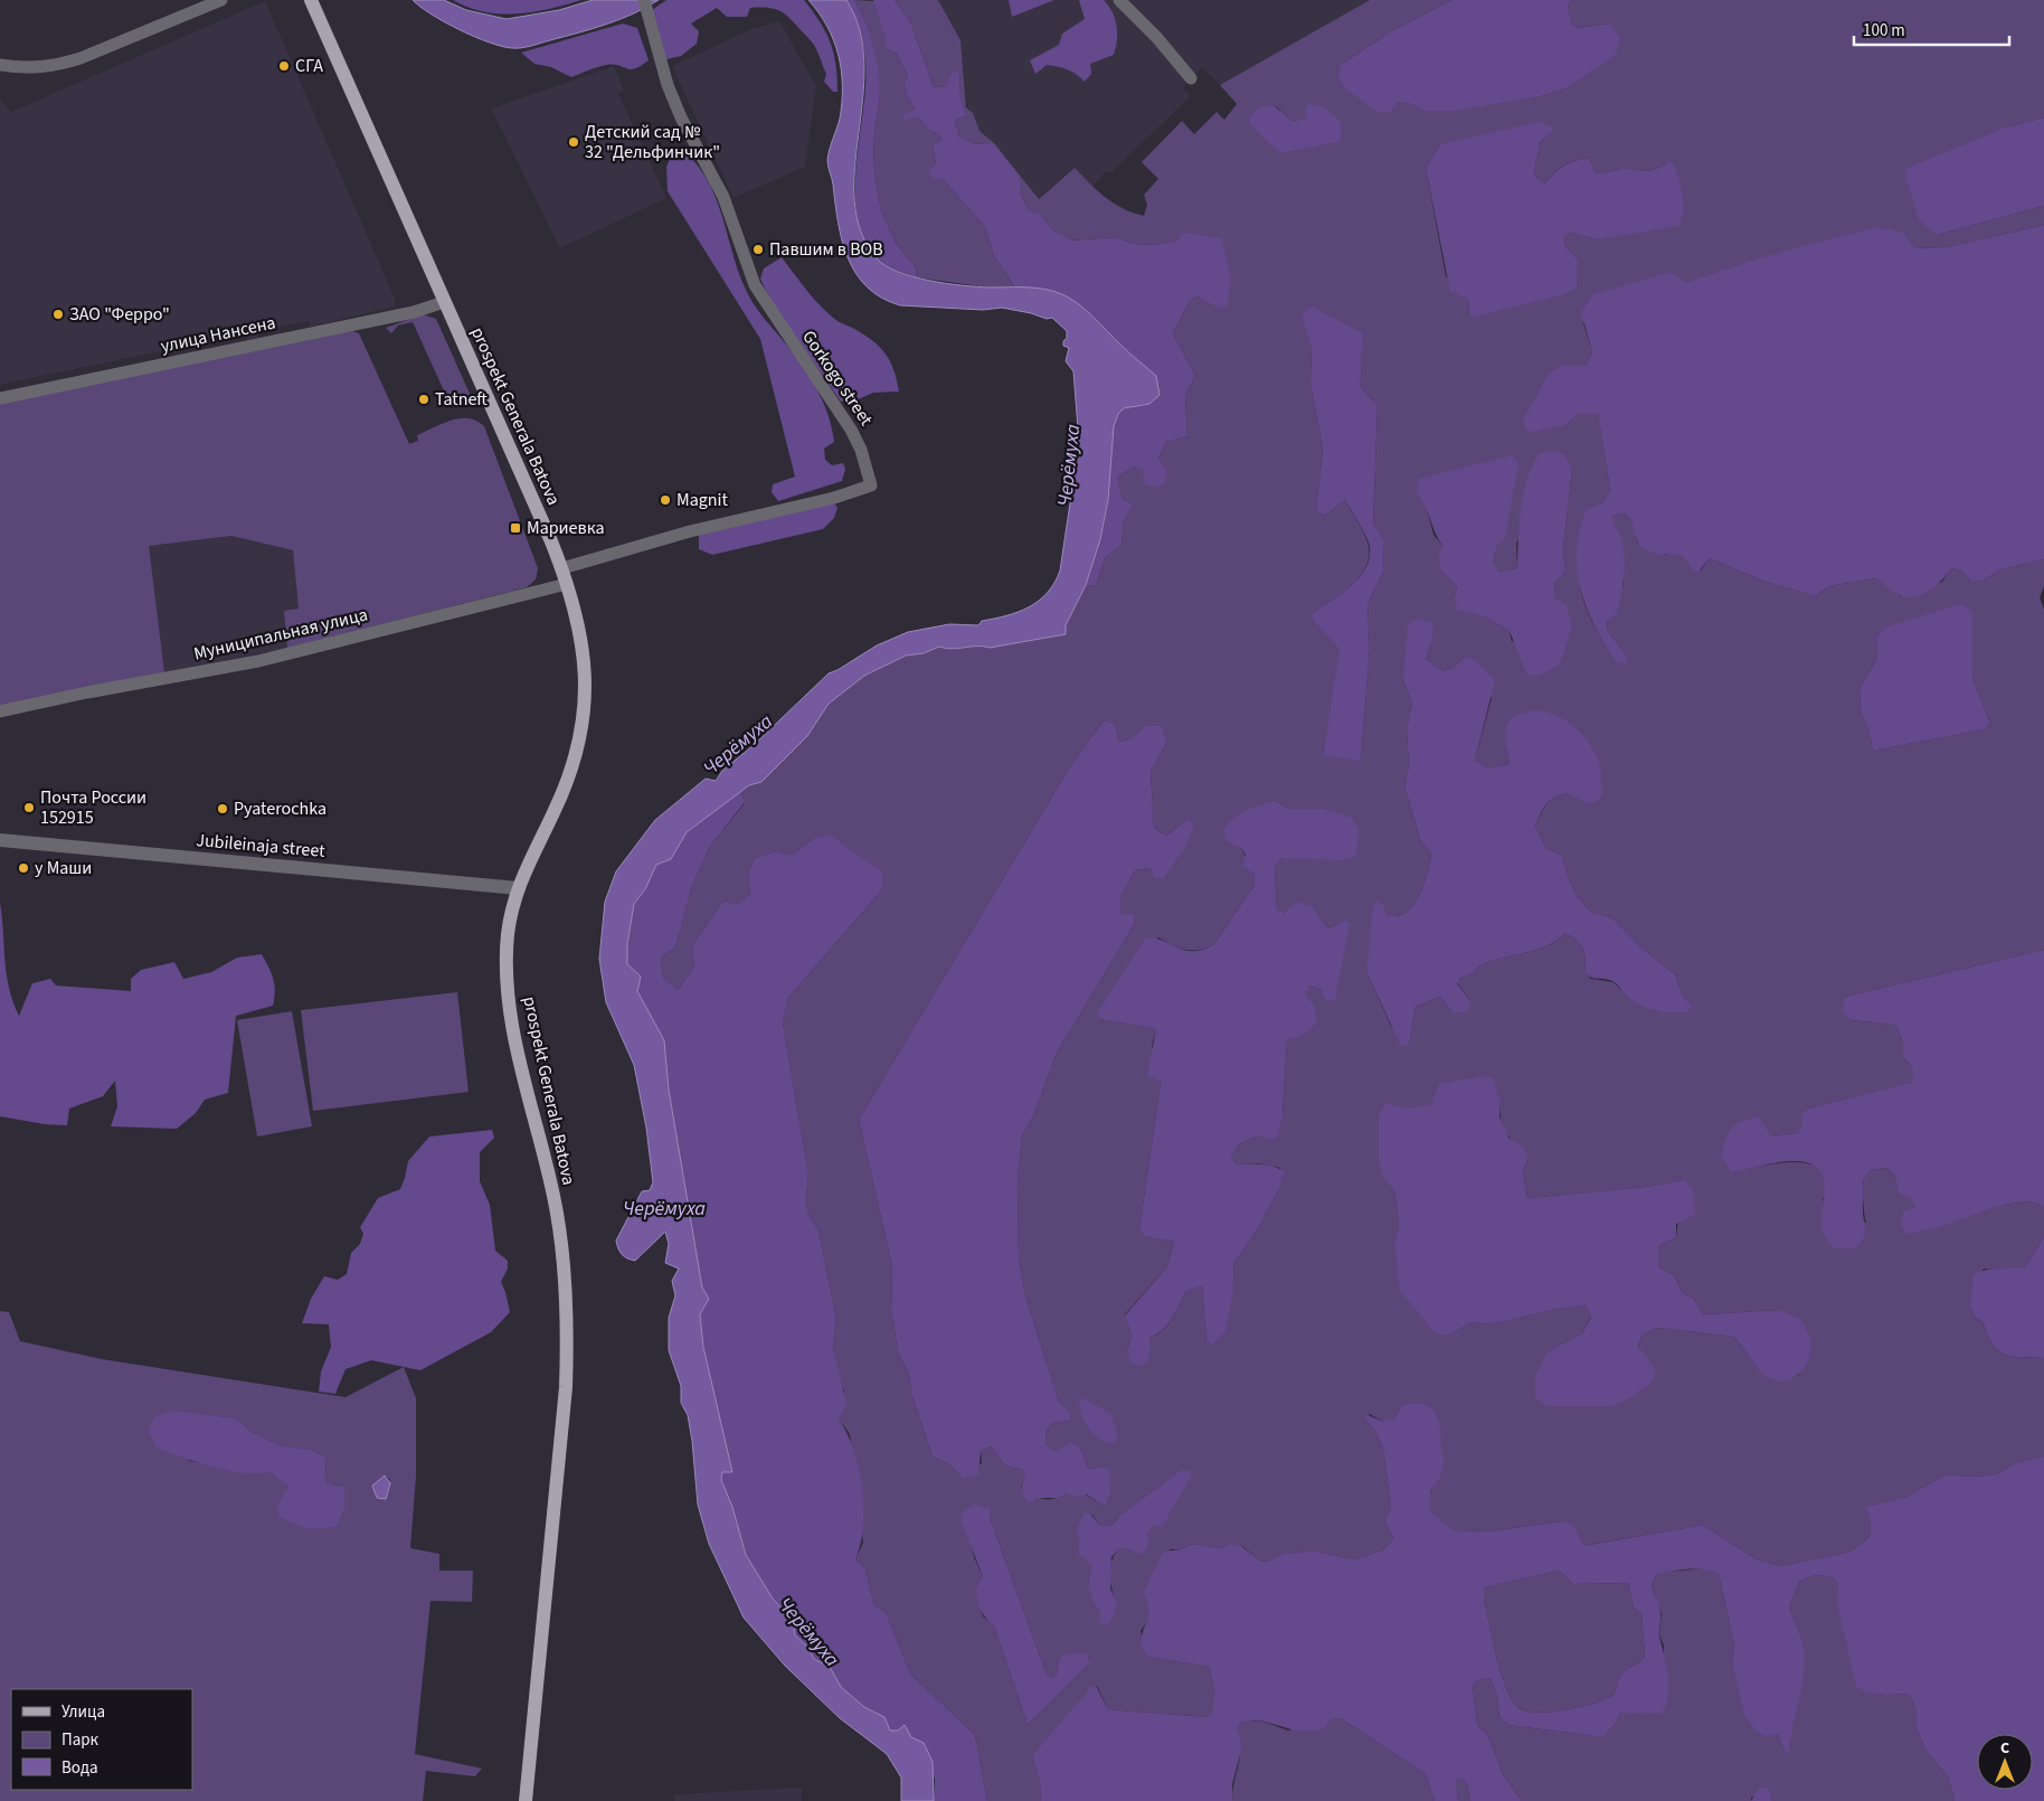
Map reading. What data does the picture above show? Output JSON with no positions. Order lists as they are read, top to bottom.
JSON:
{
  "streets": {
    "main road": ["prospekt Generala Batova"],
    "street": [
      "улица Нансена",
      "Gorkogo street",
      "Муниципальная улица",
      "Jubileinaja street"
    ]
  },
  "crossings": [
    ["улица Нансена", "prospekt Generala Batova"],
    ["Gorkogo street", "prospekt Generala Batova"],
    ["prospekt Generala Batova", "Муниципальная улица"],
    ["prospekt Generala Batova", "Jubileinaja street"]
  ],
  "water": ["Черёмуха"],
  "places": {
    "other": [
      "СГА",
      "Детский сад № 32 \"Дельфинчик\"",
      "Павшим в ВОВ",
      "ЗАО \"Ферро\"",
      "Tatneft",
      "Magnit",
      "Почта России 152915",
      "Pyaterochka",
      "у Маши"
    ],
    "transit": ["Мариевка"]
  },
  "legend": ["Улица", "Парк", "Вода"],
  "scale_bar": "100 m",
  "north": "top"
}
